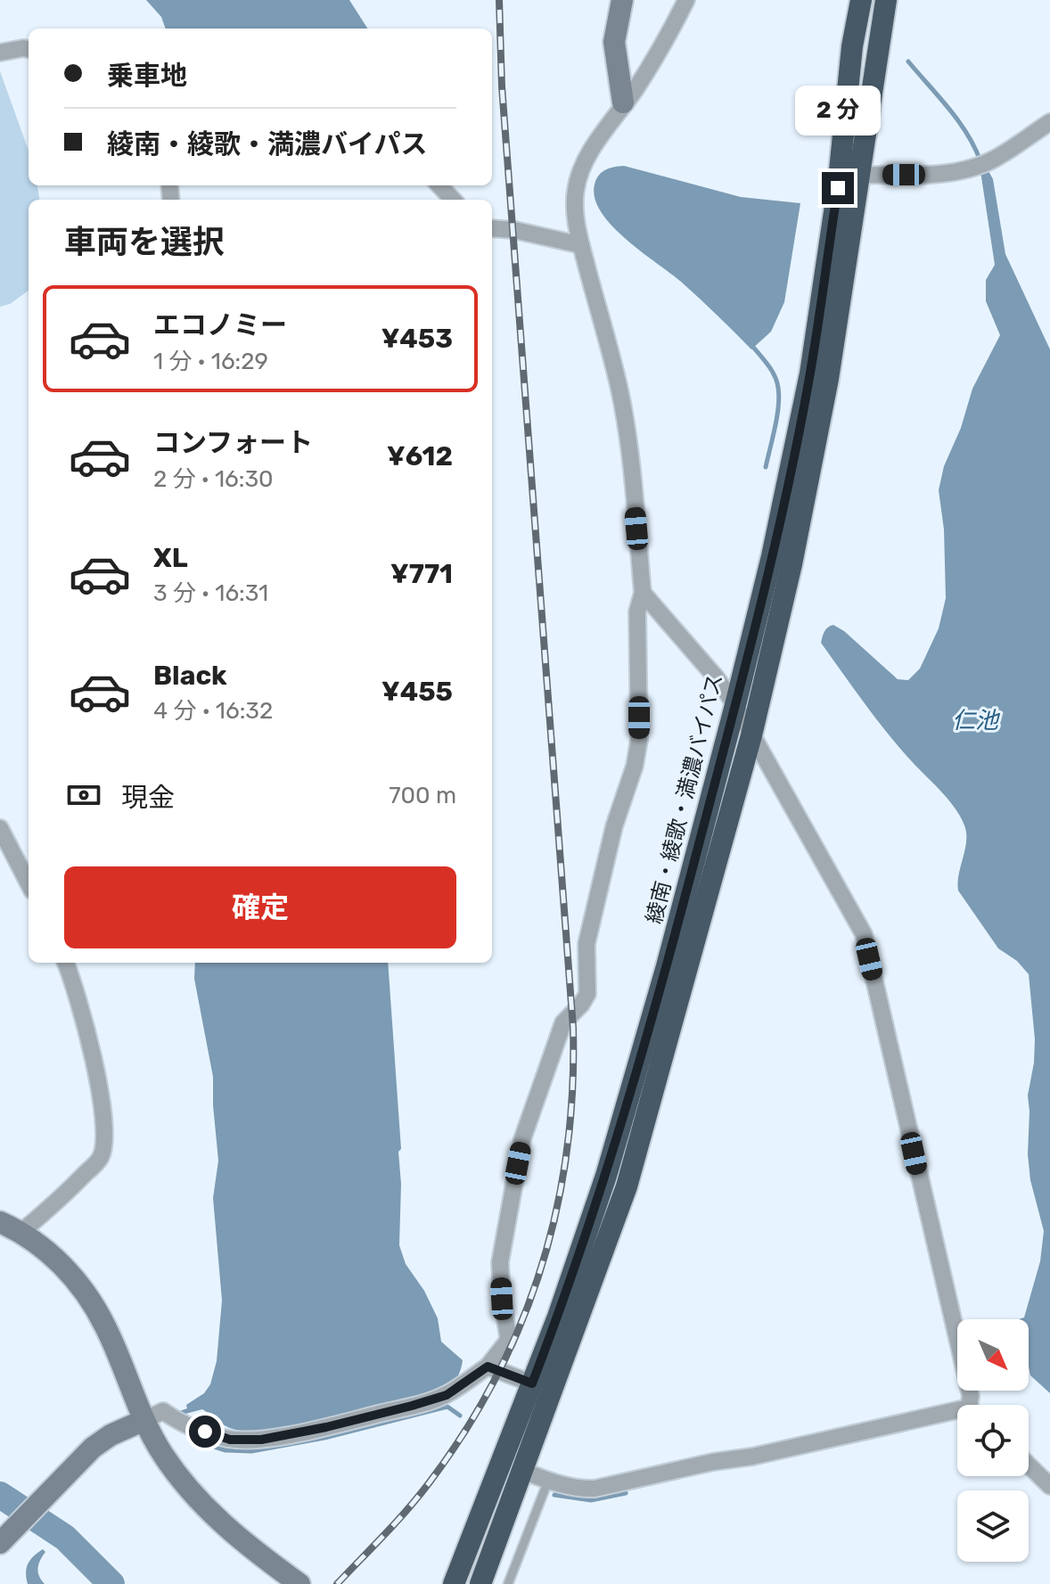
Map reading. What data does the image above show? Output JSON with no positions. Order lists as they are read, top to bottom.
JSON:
{
  "streets": {
    "highway": ["綾南・綾歌・満濃バイパス"]
  },
  "water": ["仁池"],
  "north": "bottom right",
  "page": {
    "banner": ["乗車地", "綾南・綾歌・満濃バイパス"],
    "bubble": "2 分",
    "heading": "車両を選択",
    "list": [
      {
        "name": "エコノミー",
        "note": "1 分 · 16:29",
        "value": "¥453"
      },
      {
        "name": "コンフォート",
        "note": "2 分 · 16:30",
        "value": "¥612"
      },
      {
        "name": "XL",
        "note": "3 分 · 16:31",
        "value": "¥771"
      },
      {
        "name": "Black",
        "note": "4 分 · 16:32",
        "value": "¥455"
      }
    ],
    "pay": ["現金", "700 m"],
    "buttons": "確定"
  }
}
